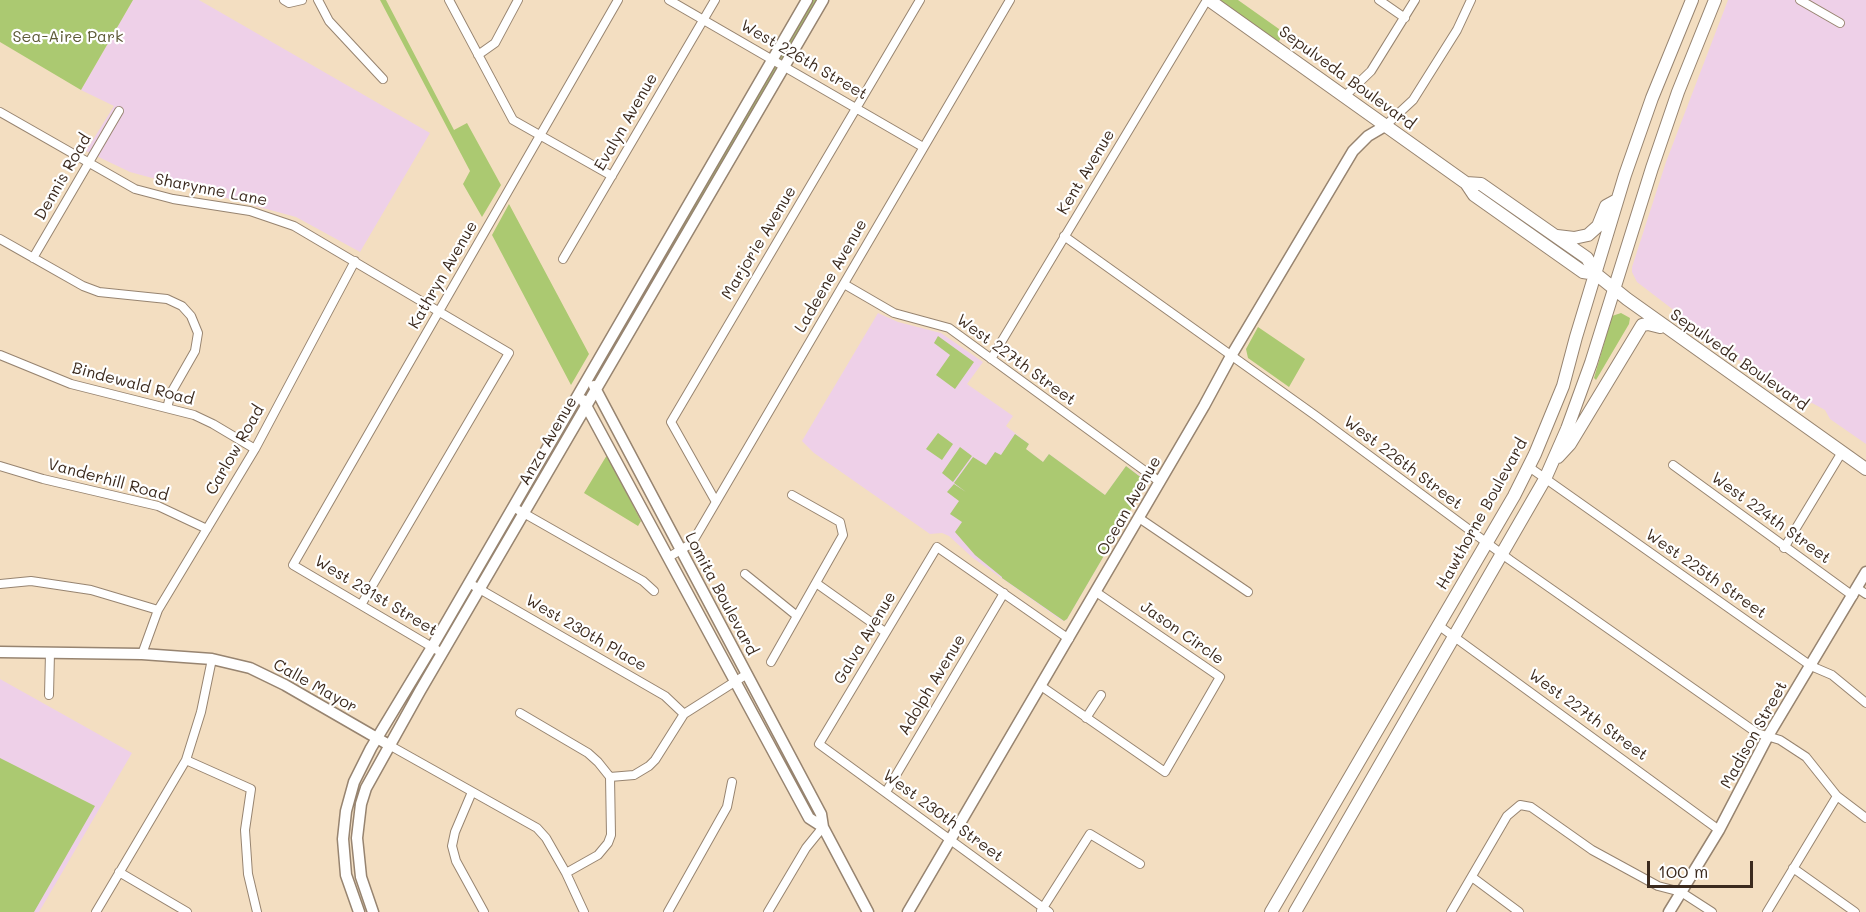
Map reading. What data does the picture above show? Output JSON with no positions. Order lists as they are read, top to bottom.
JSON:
{
  "streets": {
    "main road": [
      "Sepulveda Boulevard",
      "Anza Avenue",
      "Ocean Avenue",
      "Hawthorne Boulevard",
      "Lomita Boulevard",
      "Calle Mayor",
      "Madison Street"
    ],
    "street": [
      "West 226th Street",
      "Evalyn Avenue",
      "Kent Avenue",
      "Dennis Road",
      "Sharynne Lane",
      "Marjorie Avenue",
      "Kathryn Avenue",
      "Ladeene Avenue",
      "West 227th Street",
      "Bindewald Road",
      "Carlow Road",
      "Vanderhill Road",
      "West 224th Street",
      "West 225th Street",
      "West 231st Street",
      "West 230th Place",
      "Jason Circle",
      "Galva Avenue",
      "Adolph Avenue",
      "West 230th Street"
    ]
  },
  "crossings": [
    ["West 226th Street", "Evalyn Avenue"],
    ["West 226th Street", "Kent Avenue"],
    ["West 226th Street", "Marjorie Avenue"],
    ["West 226th Street", "Ladeene Avenue"],
    ["West 226th Street", "Anza Avenue"],
    ["West 226th Street", "Ocean Avenue"],
    ["West 226th Street", "Hawthorne Boulevard"],
    ["West 226th Street", "Madison Street"],
    ["Sepulveda Boulevard", "Kent Avenue"],
    ["Sepulveda Boulevard", "Ocean Avenue"],
    ["Sepulveda Boulevard", "Hawthorne Boulevard"],
    ["Kent Avenue", "West 227th Street"],
    ["Dennis Road", "Sharynne Lane"],
    ["Sharynne Lane", "Kathryn Avenue"],
    ["Sharynne Lane", "Carlow Road"],
    ["Sharynne Lane", "West 231st Street"],
    ["Marjorie Avenue", "Ladeene Avenue"],
    ["Kathryn Avenue", "West 231st Street"],
    ["Ladeene Avenue", "West 227th Street"],
    ["Ladeene Avenue", "Lomita Boulevard"],
    ["West 227th Street", "Ocean Avenue"],
    ["West 227th Street", "Hawthorne Boulevard"],
    ["West 227th Street", "Madison Street"],
    ["Bindewald Road", "Carlow Road"],
    ["Anza Avenue", "Lomita Boulevard"],
    ["Anza Avenue", "West 231st Street"],
    ["Anza Avenue", "West 230th Place"],
    ["Anza Avenue", "Calle Mayor"],
    ["Carlow Road", "Vanderhill Road"],
    ["Carlow Road", "Calle Mayor"],
    ["Ocean Avenue", "Jason Circle"],
    ["Ocean Avenue", "West 230th Street"],
    ["Hawthorne Boulevard", "West 225th Street"],
    ["West 224th Street", "Madison Street"],
    ["West 225th Street", "Madison Street"],
    ["Galva Avenue", "Adolph Avenue"],
    ["Galva Avenue", "West 230th Street"],
    ["Adolph Avenue", "West 230th Street"]
  ],
  "parks": ["Sea-Aire Park"],
  "scale_bar": "100 m"
}
